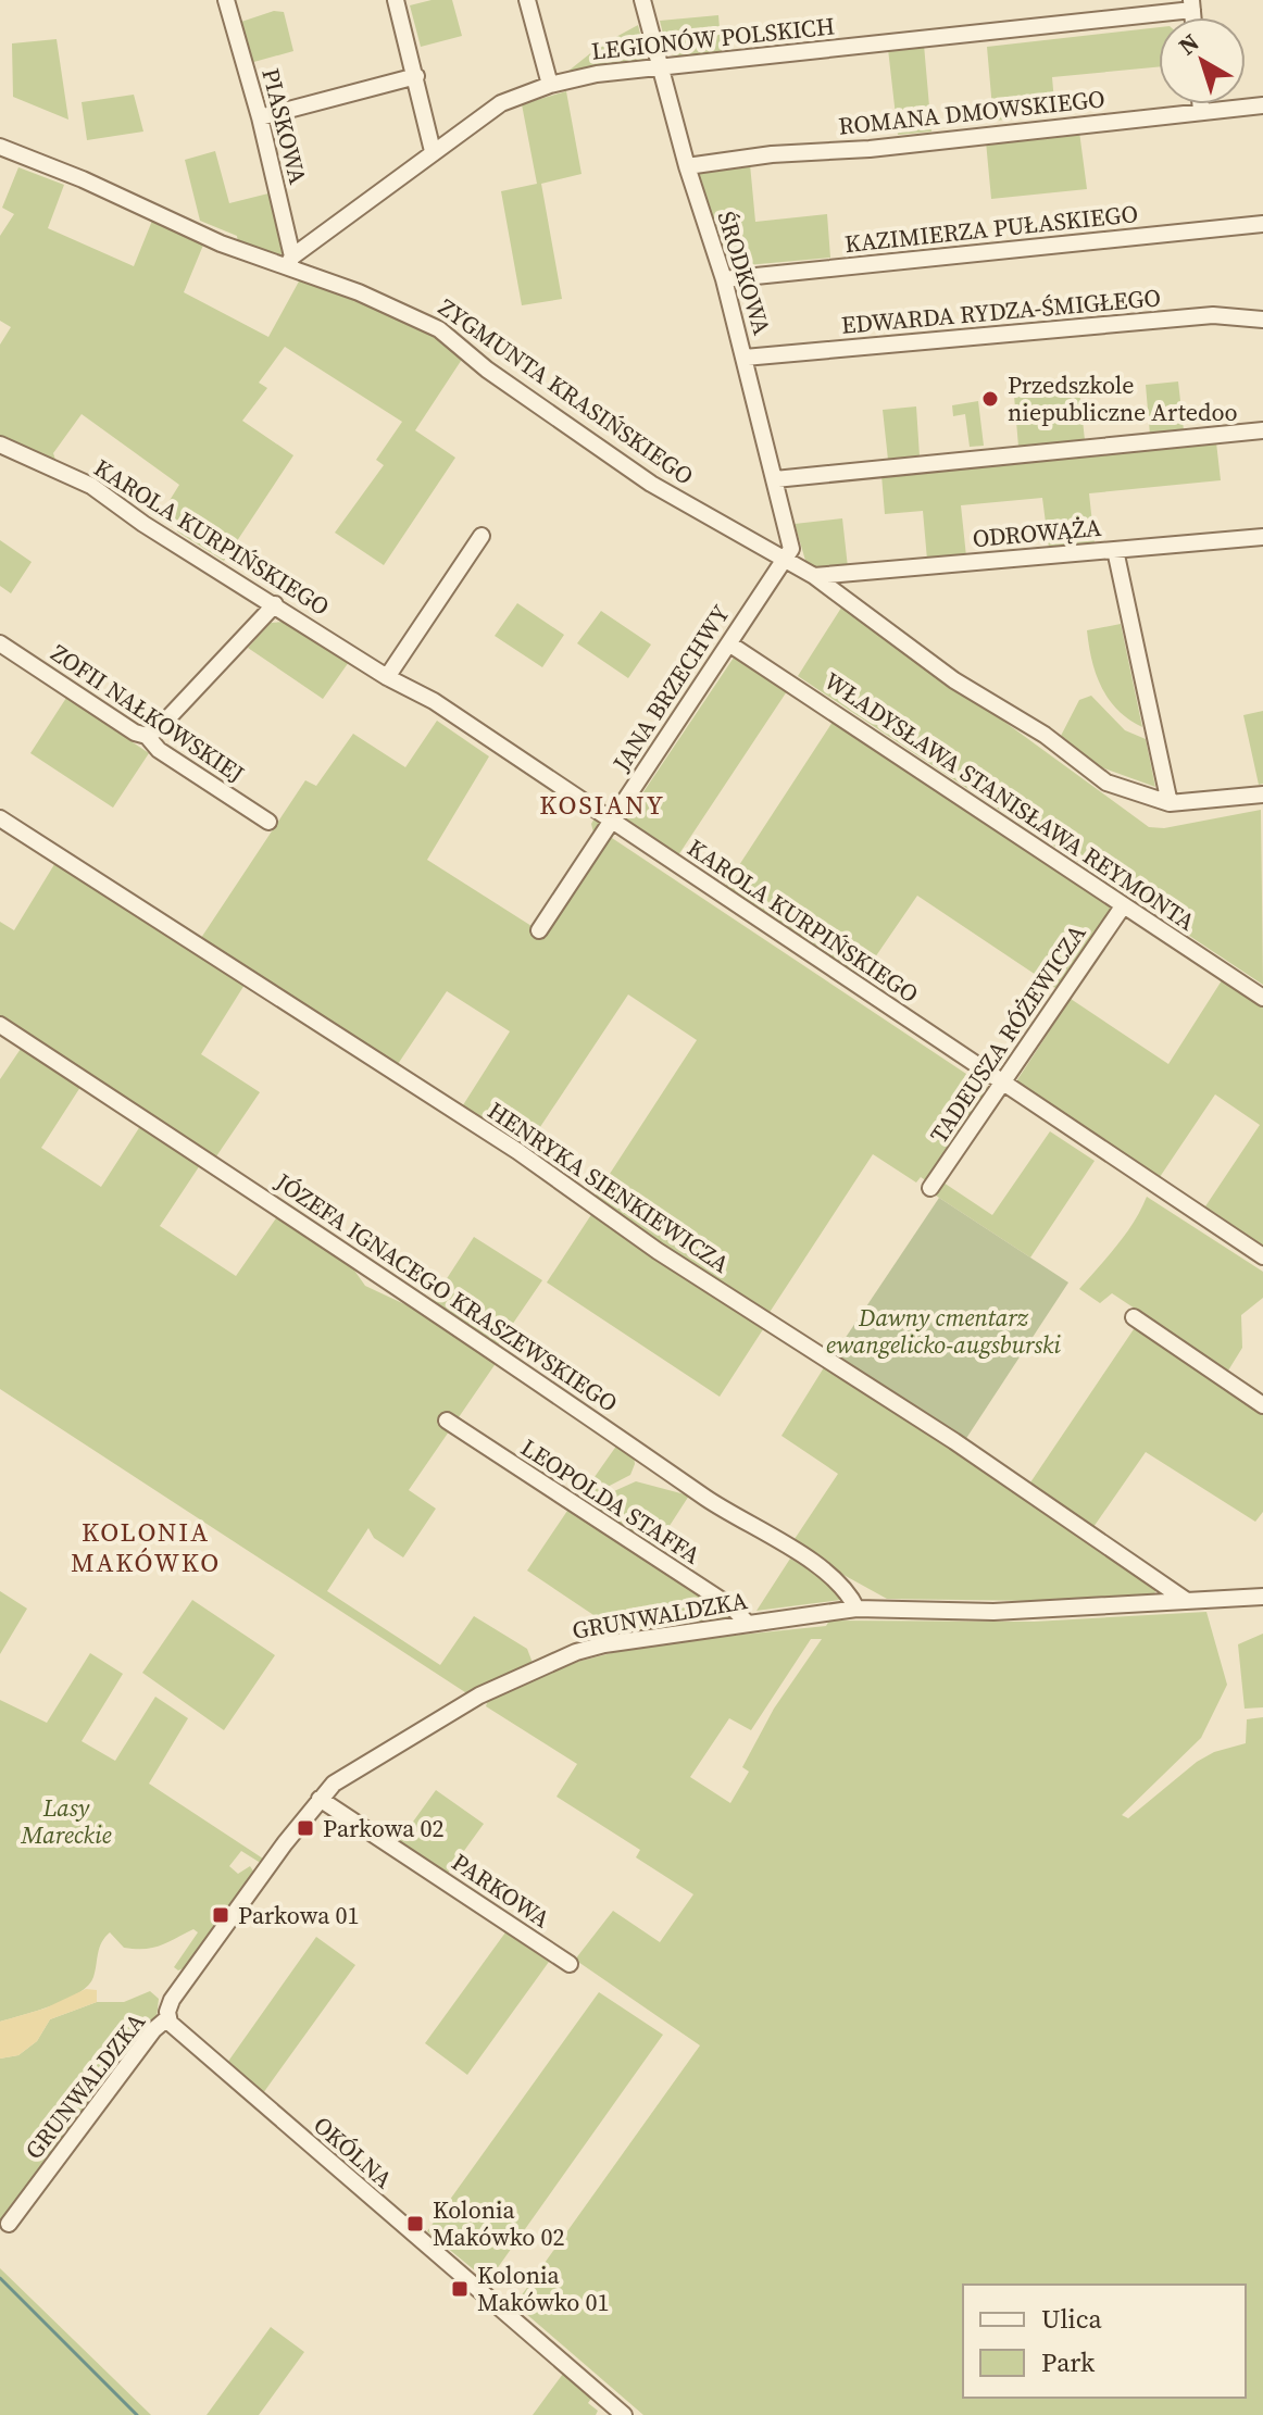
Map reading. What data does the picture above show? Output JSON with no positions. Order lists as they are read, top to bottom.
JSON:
{
  "streets": {
    "street": [
      "LEGIONÓW POLSKICH",
      "ROMANA DMOWSKIEGO",
      "PIASKOWA",
      "KAZIMIERZA PUŁASKIEGO",
      "ŚRODKOWA",
      "EDWARDA RYDZA-ŚMIGŁEGO",
      "ZYGMUNTA KRASIŃSKIEGO",
      "ODROWĄŻA",
      "KAROLA KURPIŃSKIEGO",
      "JANA BRZECHWY",
      "ZOFII NAŁKOWSKIEJ",
      "WŁADYSŁAWA STANISŁAWA REYMONTA",
      "TADEUSZA RÓŻEWICZA",
      "HENRYKA SIENKIEWICZA",
      "JÓZEFA IGNACEGO KRASZEWSKIEGO",
      "LEOPOLDA STAFFA",
      "GRUNWALDZKA",
      "PARKOWA",
      "OKÓLNA"
    ]
  },
  "crossings": [
    ["LEGIONÓW POLSKICH", "PIASKOWA"],
    ["LEGIONÓW POLSKICH", "ŚRODKOWA"],
    ["LEGIONÓW POLSKICH", "ZYGMUNTA KRASIŃSKIEGO"],
    ["ROMANA DMOWSKIEGO", "ŚRODKOWA"],
    ["PIASKOWA", "ZYGMUNTA KRASIŃSKIEGO"],
    ["KAZIMIERZA PUŁASKIEGO", "ŚRODKOWA"],
    ["ŚRODKOWA", "EDWARDA RYDZA-ŚMIGŁEGO"],
    ["ŚRODKOWA", "ZYGMUNTA KRASIŃSKIEGO"],
    ["ŚRODKOWA", "JANA BRZECHWY"],
    ["ZYGMUNTA KRASIŃSKIEGO", "ODROWĄŻA"],
    ["ZYGMUNTA KRASIŃSKIEGO", "JANA BRZECHWY"],
    ["KAROLA KURPIŃSKIEGO", "JANA BRZECHWY"],
    ["KAROLA KURPIŃSKIEGO", "TADEUSZA RÓŻEWICZA"],
    ["JANA BRZECHWY", "WŁADYSŁAWA STANISŁAWA REYMONTA"],
    ["WŁADYSŁAWA STANISŁAWA REYMONTA", "TADEUSZA RÓŻEWICZA"],
    ["HENRYKA SIENKIEWICZA", "GRUNWALDZKA"],
    ["JÓZEFA IGNACEGO KRASZEWSKIEGO", "GRUNWALDZKA"],
    ["LEOPOLDA STAFFA", "GRUNWALDZKA"],
    ["GRUNWALDZKA", "PARKOWA"],
    ["GRUNWALDZKA", "OKÓLNA"]
  ],
  "districts": ["KOSIANY", "KOLONIA MAKÓWKO"],
  "parks": ["Dawny cmentarz ewangelicko-augsburski", "Lasy Mareckie"],
  "places": {
    "other": ["Przedszkole niepubliczne Artedoo"],
    "transit": [
      "Parkowa 02",
      "Parkowa 01",
      "Kolonia Makówko 02",
      "Kolonia Makówko 01"
    ]
  },
  "legend": ["Ulica", "Park"],
  "north": "top left"
}
